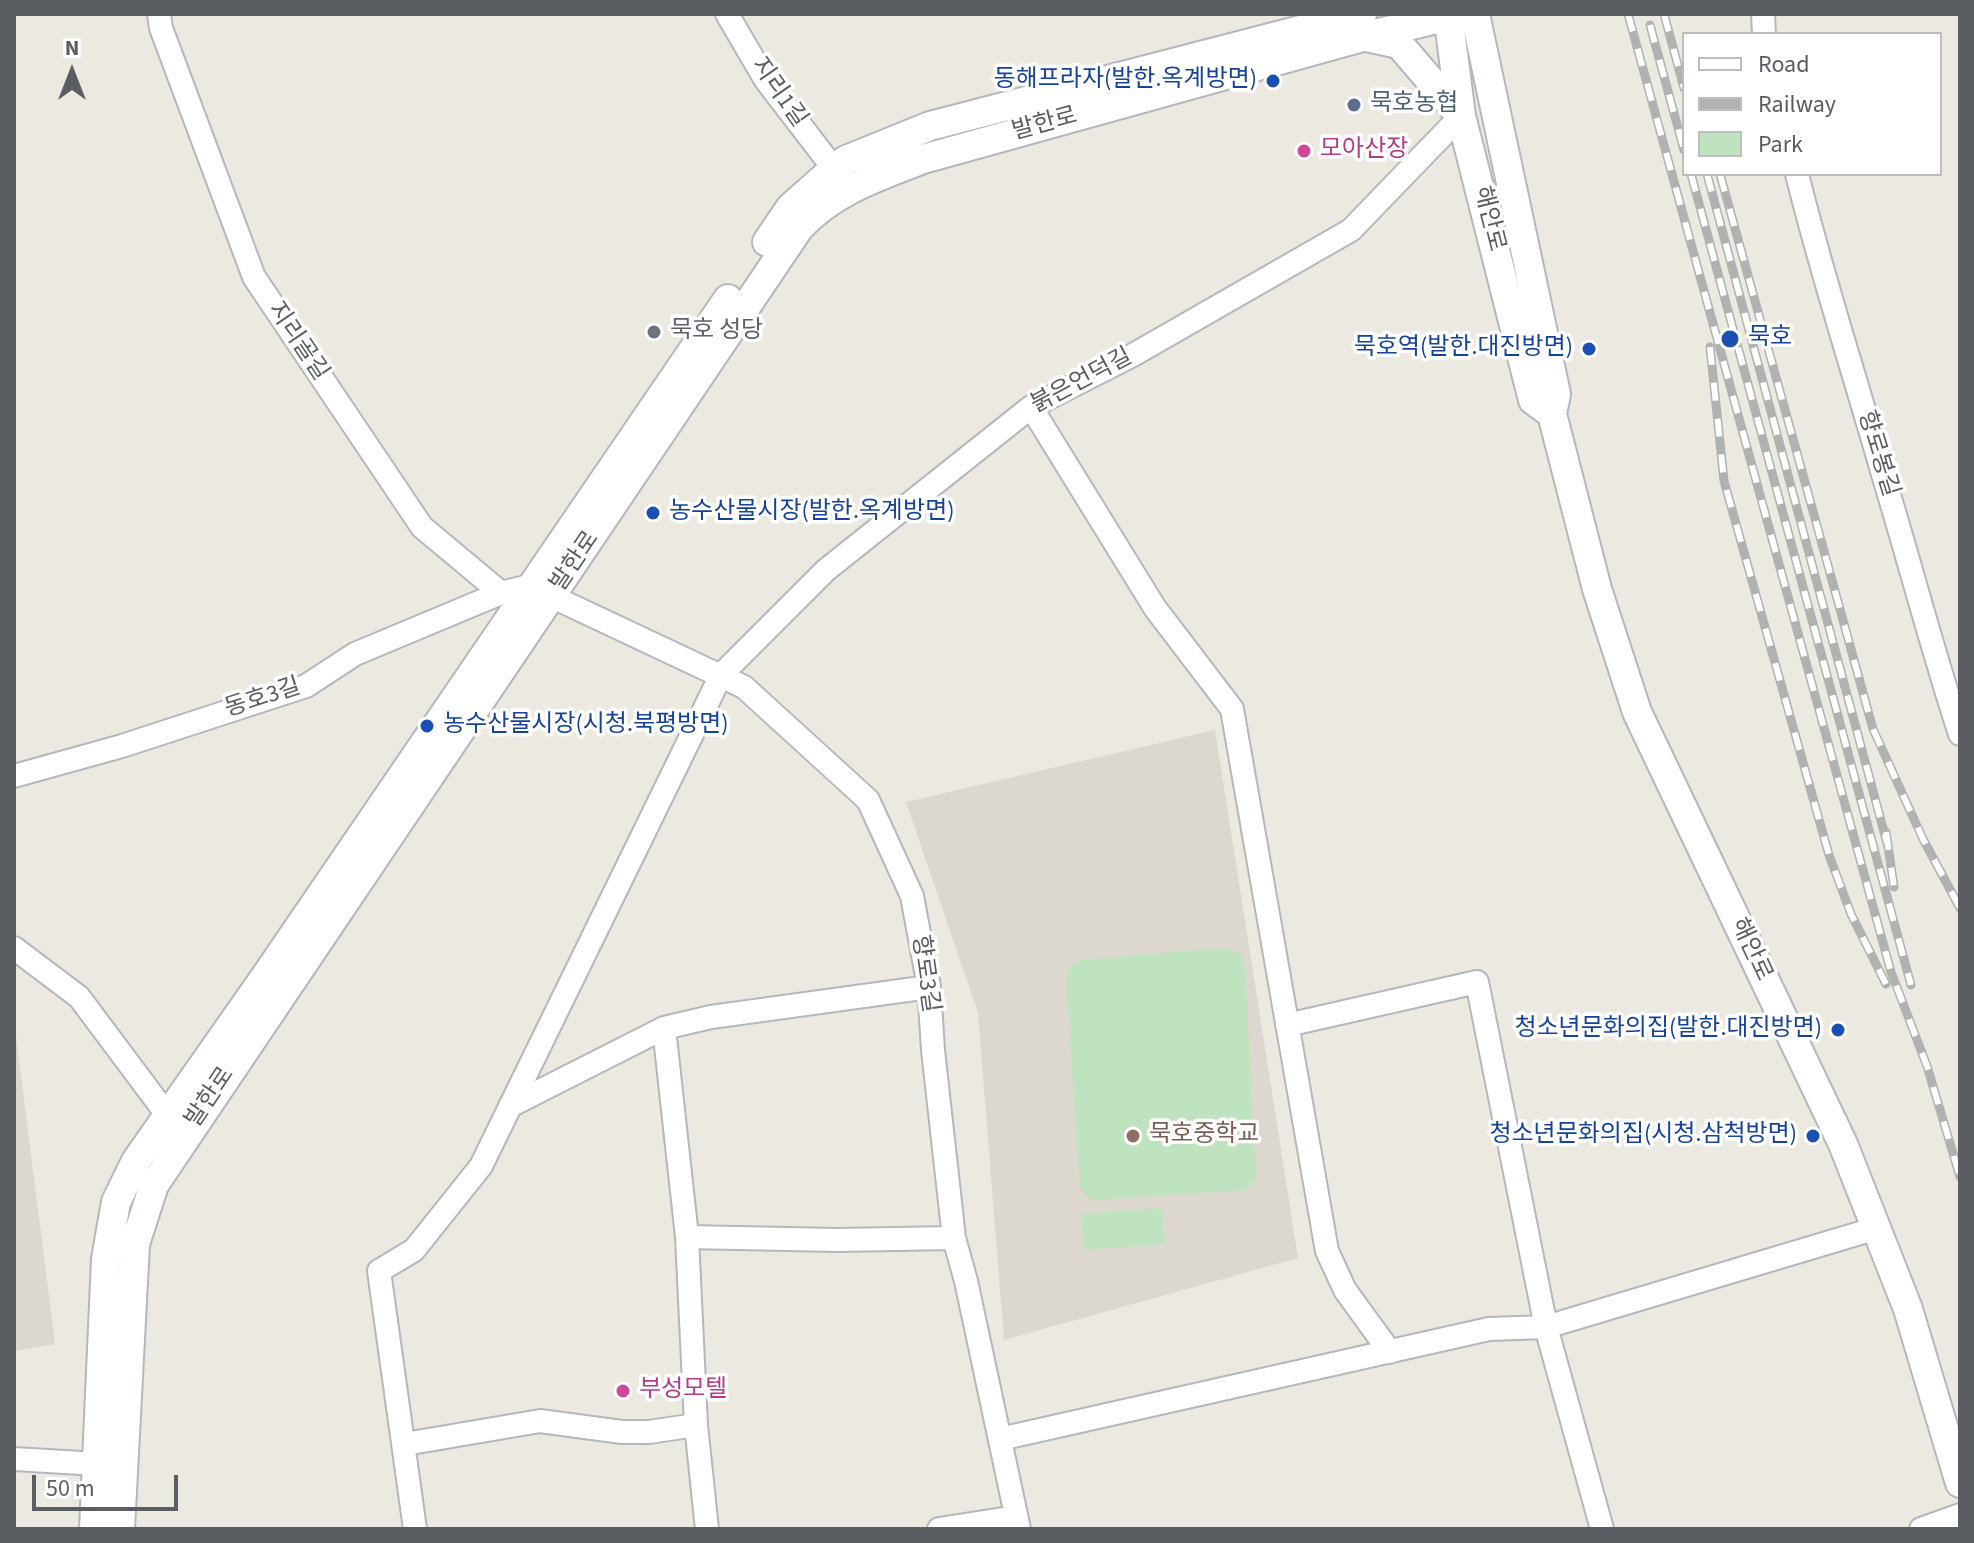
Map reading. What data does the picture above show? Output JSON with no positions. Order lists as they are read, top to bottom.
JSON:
{
  "streets": {
    "street": [
      "지리1길",
      "발한로",
      "해안로",
      "지리골길",
      "붉은언덕길",
      "향로봉길",
      "동호3길",
      "향로3길"
    ]
  },
  "crossings": [
    ["지리1길", "발한로"],
    ["발한로", "해안로"],
    ["발한로", "향로3길"],
    ["해안로", "붉은언덕길"],
    ["지리골길", "동호3길"],
    ["붉은언덕길", "향로3길"]
  ],
  "places": [
    "동해프라자(발한.옥계방면)",
    "묵호농협",
    "모아산장",
    "묵호 성당",
    "묵호",
    "묵호역(발한.대진방면)",
    "농수산물시장(발한.옥계방면)",
    "농수산물시장(시청.북평방면)",
    "청소년문화의집(발한.대진방면)",
    "묵호중학교",
    "청소년문화의집(시청.삼척방면)",
    "부성모텔"
  ],
  "legend": ["Road", "Railway", "Park"],
  "scale_bar": "50 m",
  "north": "top"
}
